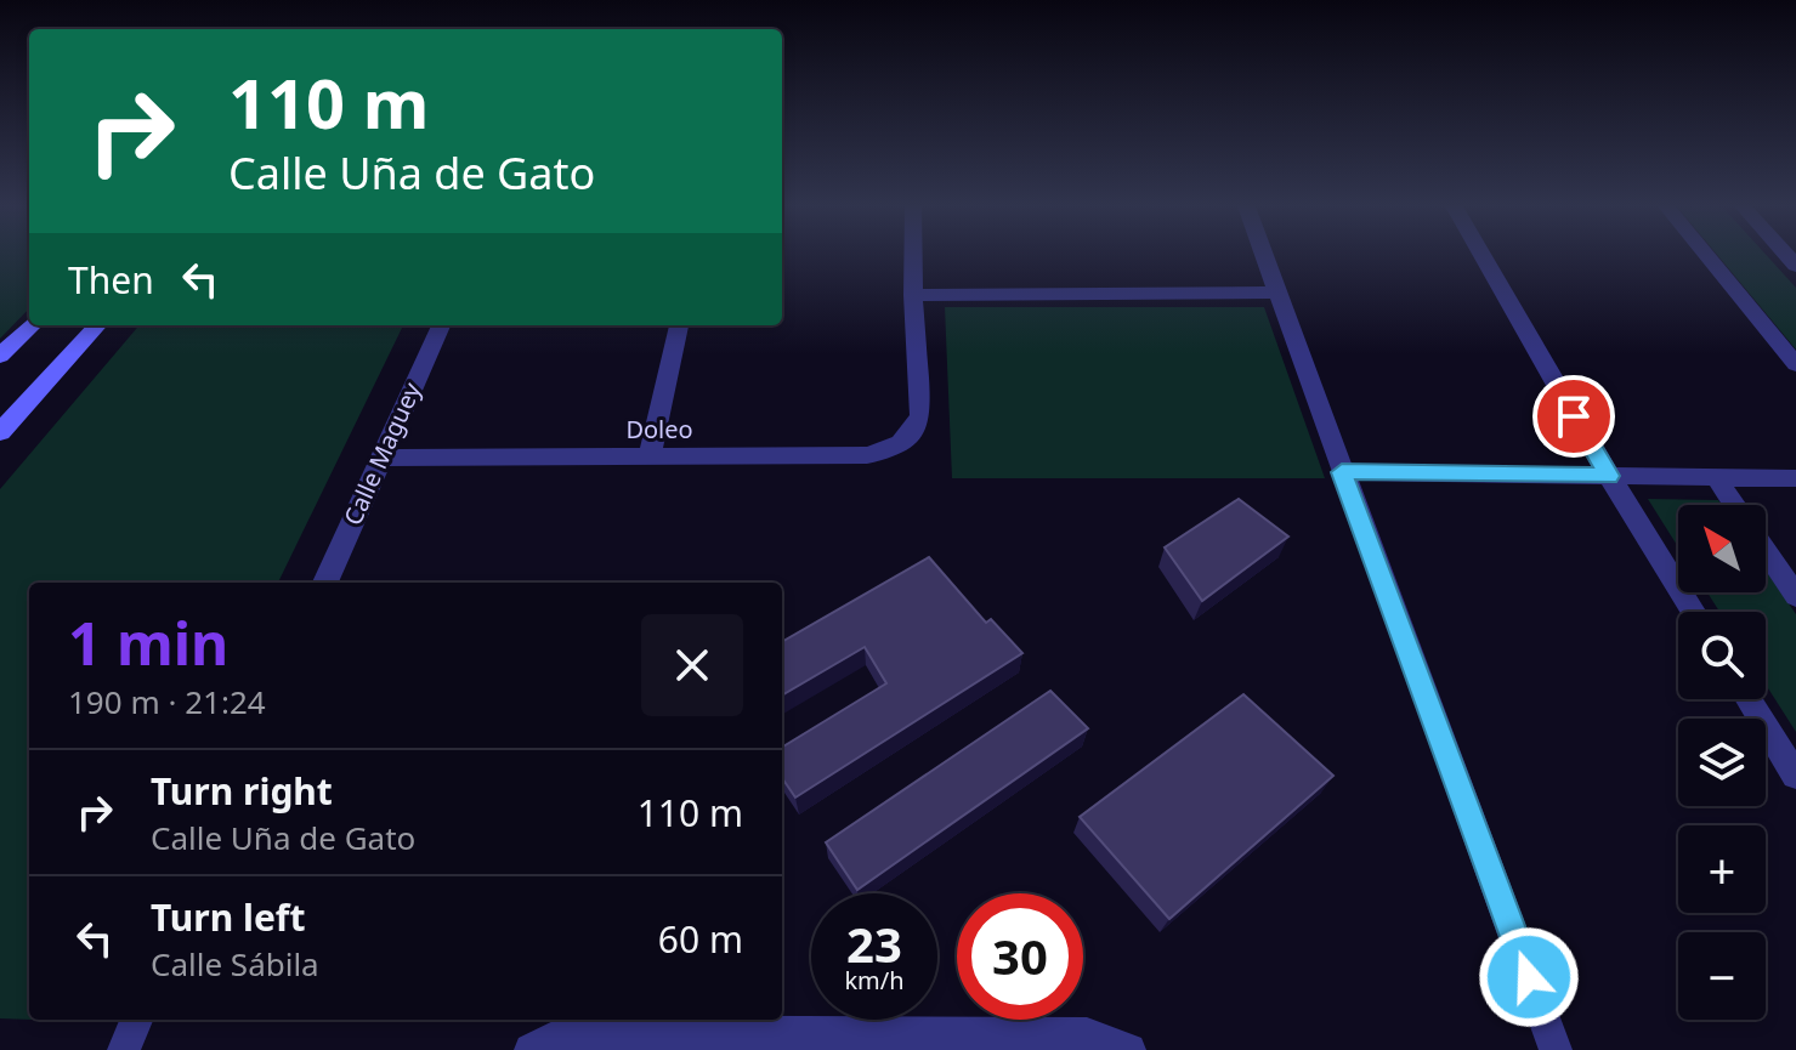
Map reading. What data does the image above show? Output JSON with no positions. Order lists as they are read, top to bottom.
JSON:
{
  "streets": {
    "street": ["Doleo", "Calle Maguey"]
  },
  "crossings": [
    ["Doleo", "Calle Maguey"]
  ],
  "north": "top left",
  "page": {
    "turn": ["110 m", "Calle Uña de Gato"],
    "then": "Then",
    "map_buttons": ["+", "−"],
    "heading": ["1 min", "190 m · 21:24"],
    "list": [
      {
        "name": "Turn right",
        "note": "Calle Uña de Gato",
        "value": "110 m"
      },
      {
        "name": "Turn left",
        "note": "Calle Sábila",
        "value": "60 m"
      }
    ],
    "speed": "23 km/h",
    "limit": "30"
  }
}
